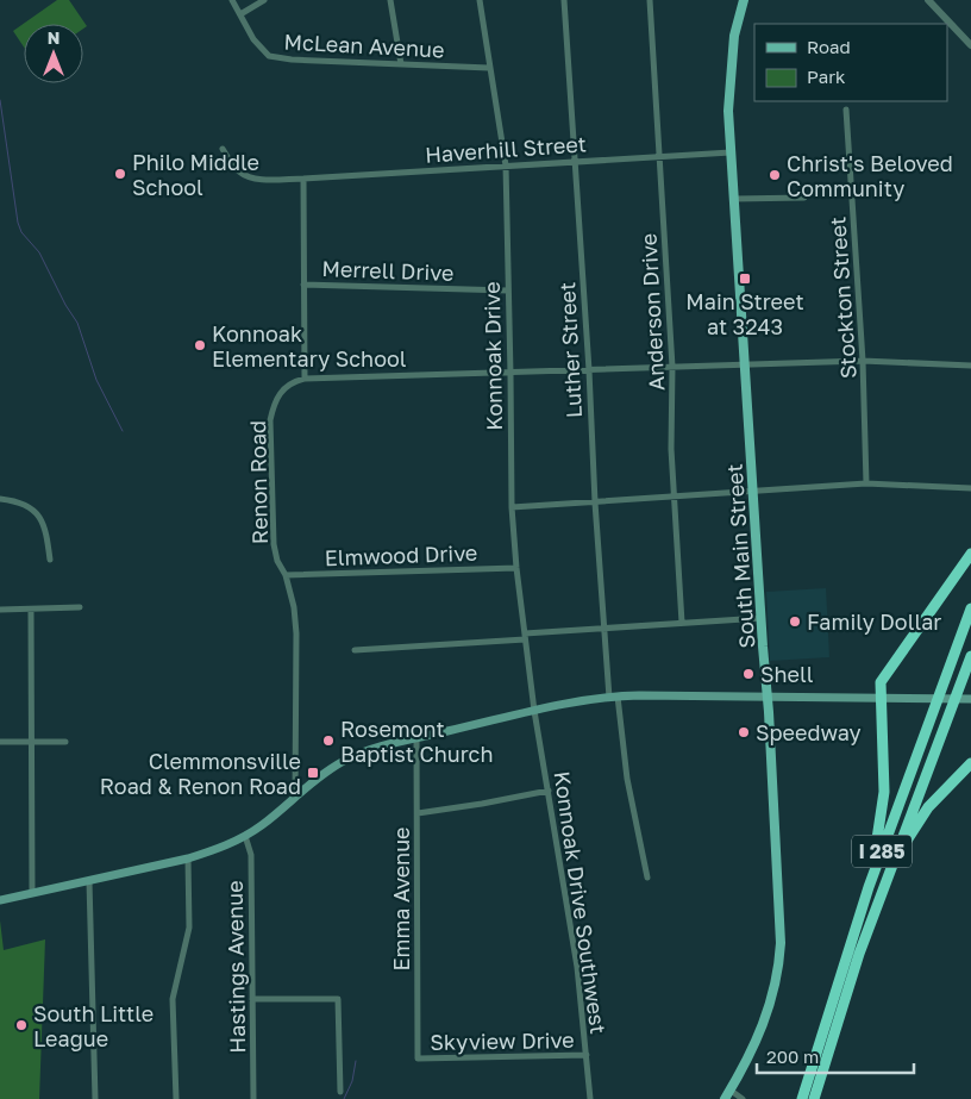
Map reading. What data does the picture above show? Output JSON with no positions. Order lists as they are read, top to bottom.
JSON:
{
  "streets": {
    "highway": ["I 285"],
    "main road": ["South Main Street"],
    "street": [
      "McLean Avenue",
      "Haverhill Street",
      "Merrell Drive",
      "Stockton Street",
      "Anderson Drive",
      "Luther Street",
      "Konnoak Drive",
      "Renon Road",
      "Elmwood Drive",
      "Emma Avenue",
      "Konnoak Drive Southwest",
      "Hastings Avenue",
      "Skyview Drive"
    ]
  },
  "crossings": [
    ["McLean Avenue", "Konnoak Drive"],
    ["Haverhill Street", "Anderson Drive"],
    ["Haverhill Street", "Luther Street"],
    ["Haverhill Street", "Konnoak Drive"],
    ["Haverhill Street", "South Main Street"],
    ["Merrell Drive", "Konnoak Drive"],
    ["Konnoak Drive", "Elmwood Drive"],
    ["Konnoak Drive", "Konnoak Drive Southwest"],
    ["Renon Road", "Elmwood Drive"],
    ["Emma Avenue", "Skyview Drive"],
    ["Konnoak Drive Southwest", "Skyview Drive"]
  ],
  "places": {
    "other": [
      "Philo Middle School",
      "Christ's Beloved Community",
      "Konnoak Elementary School",
      "Family Dollar",
      "Shell",
      "Speedway",
      "Rosemont Baptist Church",
      "South Little League"
    ],
    "transit": ["Main Street at 3243", "Clemmonsville Road & Renon Road"]
  },
  "legend": ["Road", "Park"],
  "scale_bar": "200 m",
  "north": "top"
}
